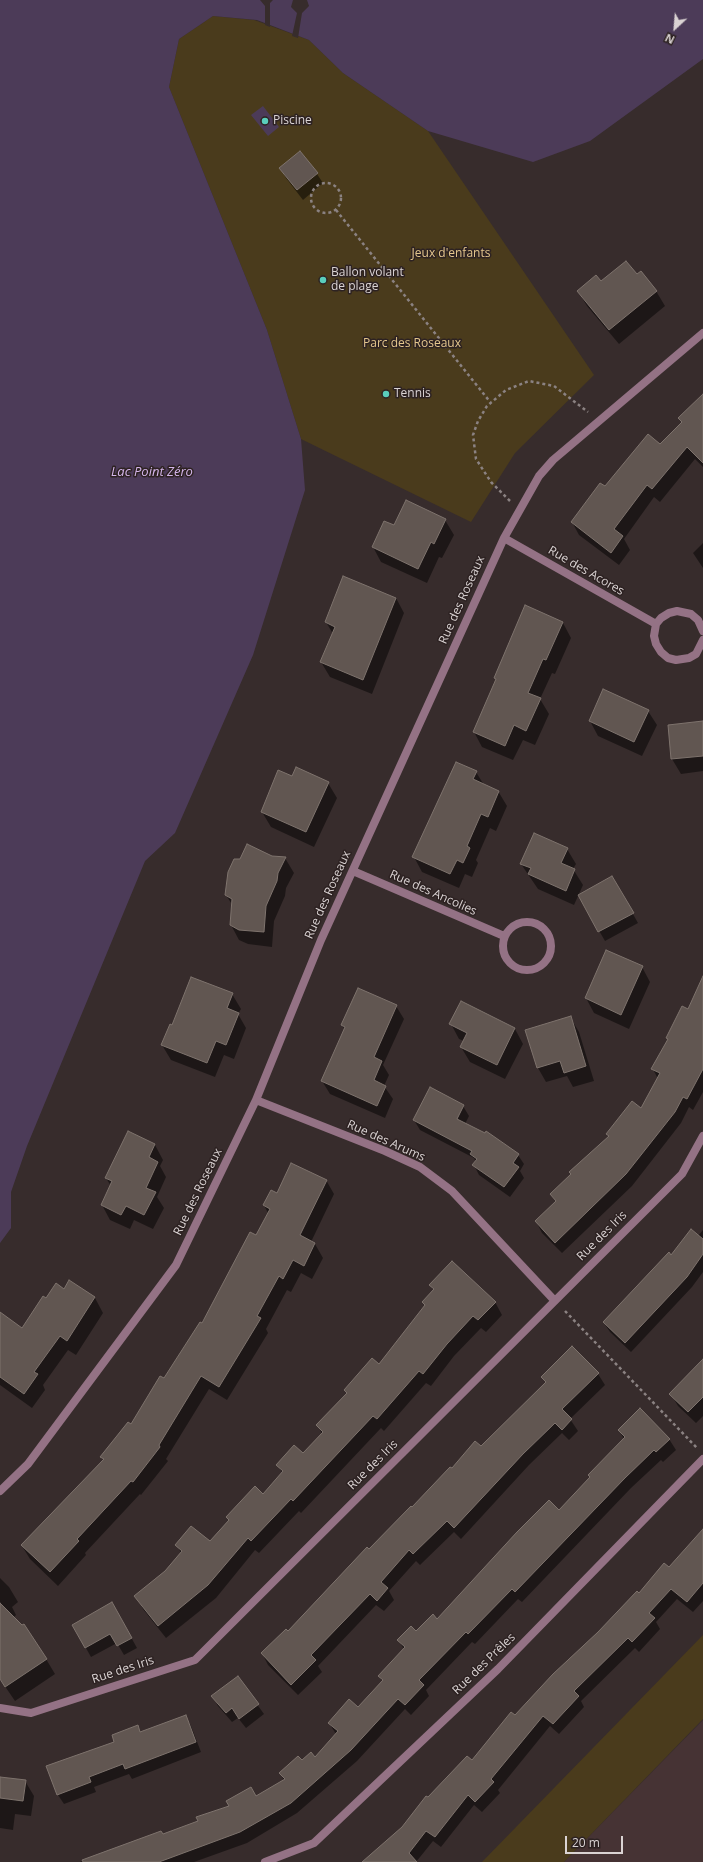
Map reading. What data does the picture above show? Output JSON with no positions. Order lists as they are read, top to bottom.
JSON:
{
  "streets": {
    "street": [
      "Rue des Acores",
      "Rue des Roseaux",
      "Rue des Ancolies",
      "Rue des Arums",
      "Rue des Iris",
      "Rue des Prêles"
    ]
  },
  "crossings": [
    ["Rue des Acores", "Rue des Roseaux"],
    ["Rue des Roseaux", "Rue des Ancolies"],
    ["Rue des Roseaux", "Rue des Arums"],
    ["Rue des Arums", "Rue des Iris"]
  ],
  "water": ["Lac Point Zéro"],
  "parks": ["Jeux d'enfants", "Parc des Roseaux"],
  "places": ["Piscine", "Ballon volant de plage", "Tennis"],
  "scale_bar": "20 m",
  "north": "bottom left"
}
